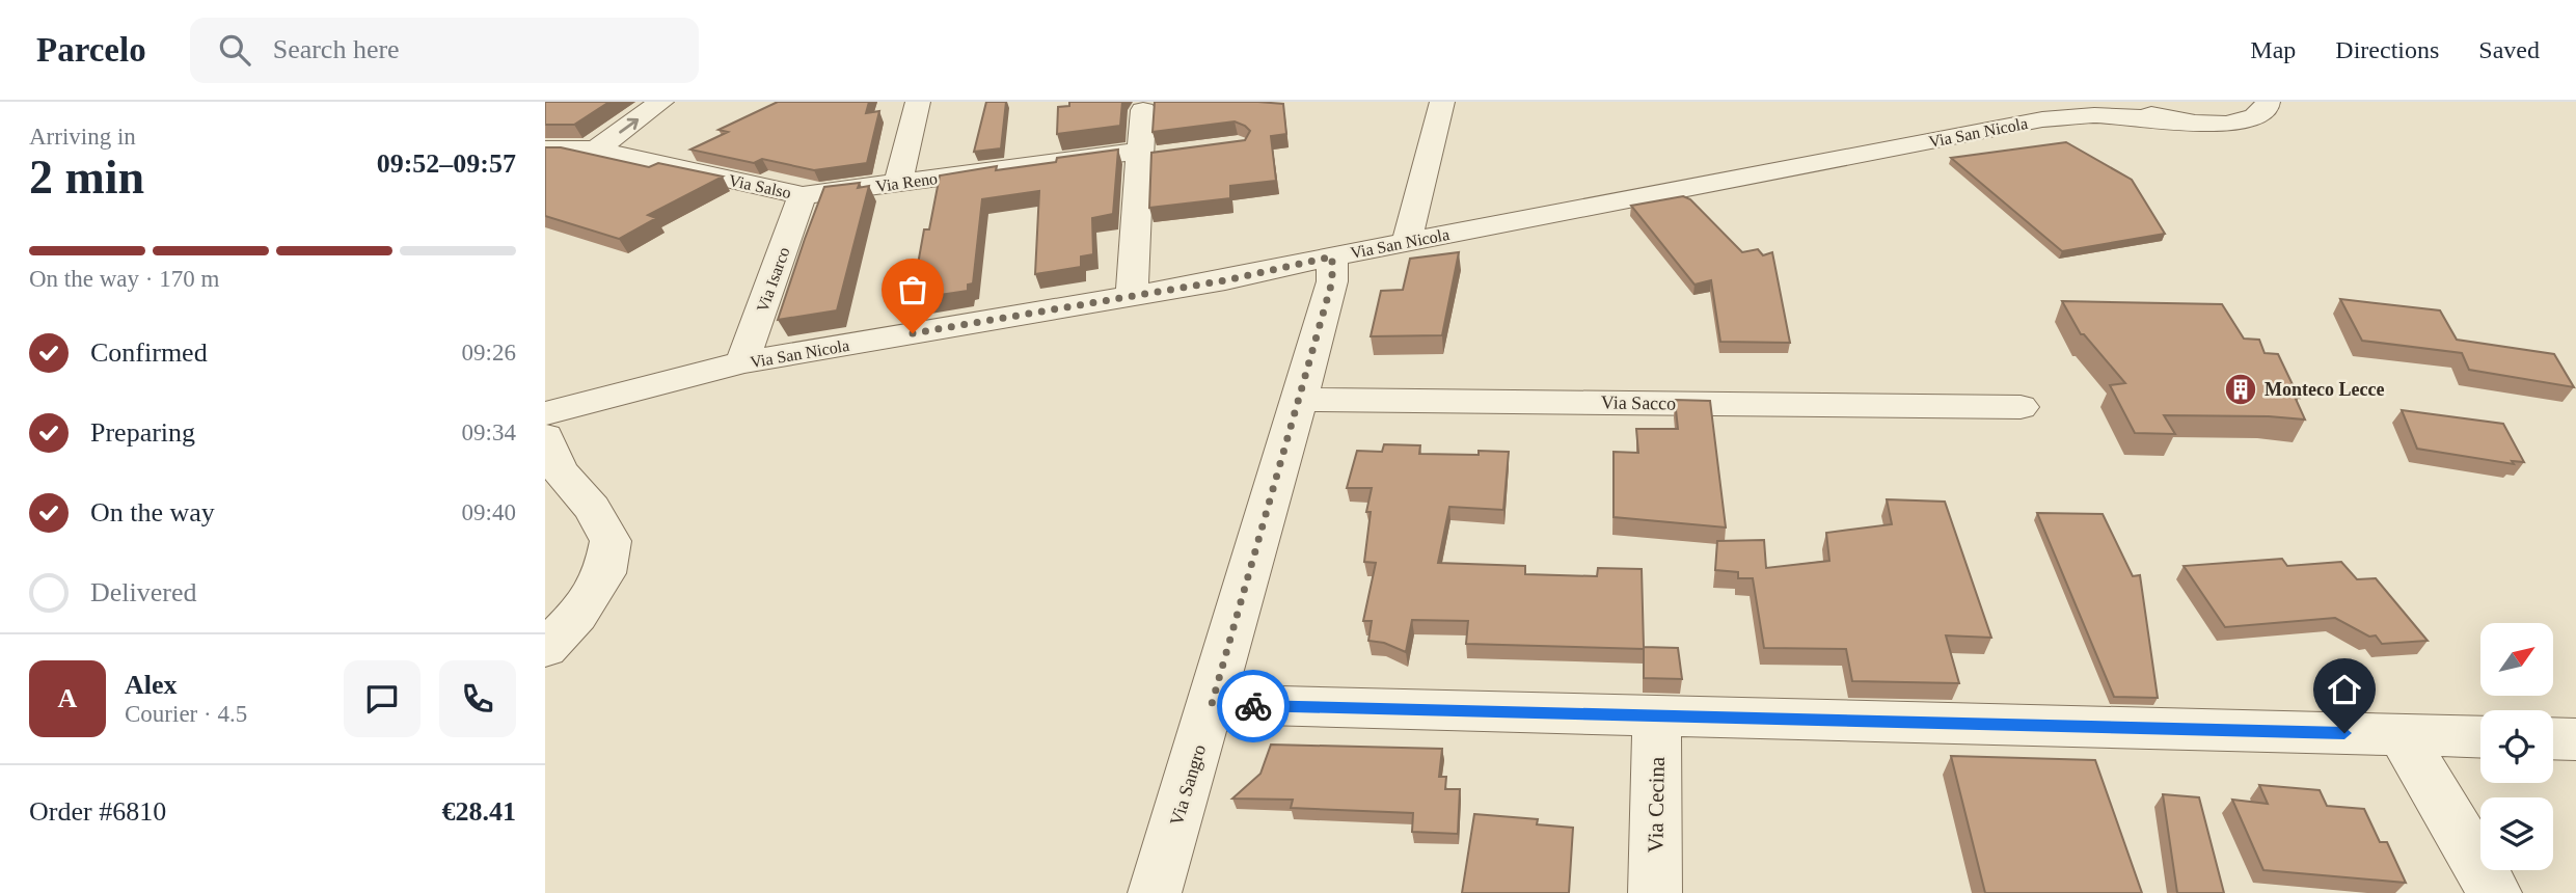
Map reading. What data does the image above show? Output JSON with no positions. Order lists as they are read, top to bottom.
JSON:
{
  "streets": {
    "street": [
      "Via San Nicola",
      "Via Reno",
      "Via Salso",
      "Via Isarco",
      "Via Sacco",
      "Via Sangro",
      "Via Cecina"
    ]
  },
  "crossings": [
    ["Via San Nicola", "Via Isarco"],
    ["Via San Nicola", "Via Sangro"],
    ["Via Reno", "Via Salso"],
    ["Via Reno", "Via Isarco"],
    ["Via Salso", "Via Isarco"],
    ["Via Sacco", "Via Sangro"]
  ],
  "places": {
    "building": ["Monteco Lecce"]
  },
  "north": "top right",
  "page": {
    "header": "Parcelo",
    "search": "Search here",
    "nav": ["Map", "Directions", "Saved"],
    "heading": ["2 min", "Arriving in", "09:52–09:57"],
    "panel": [
      "Alex",
      "Courier · 4.5",
      "Order #6810",
      "€28.41"
    ],
    "bar": "On the way · 170 m",
    "list": [
      ["Confirmed", "09:26"],
      ["Preparing", "09:34"],
      ["On the way", "09:40"],
      "Delivered"
    ],
    "round": "A"
  }
}
